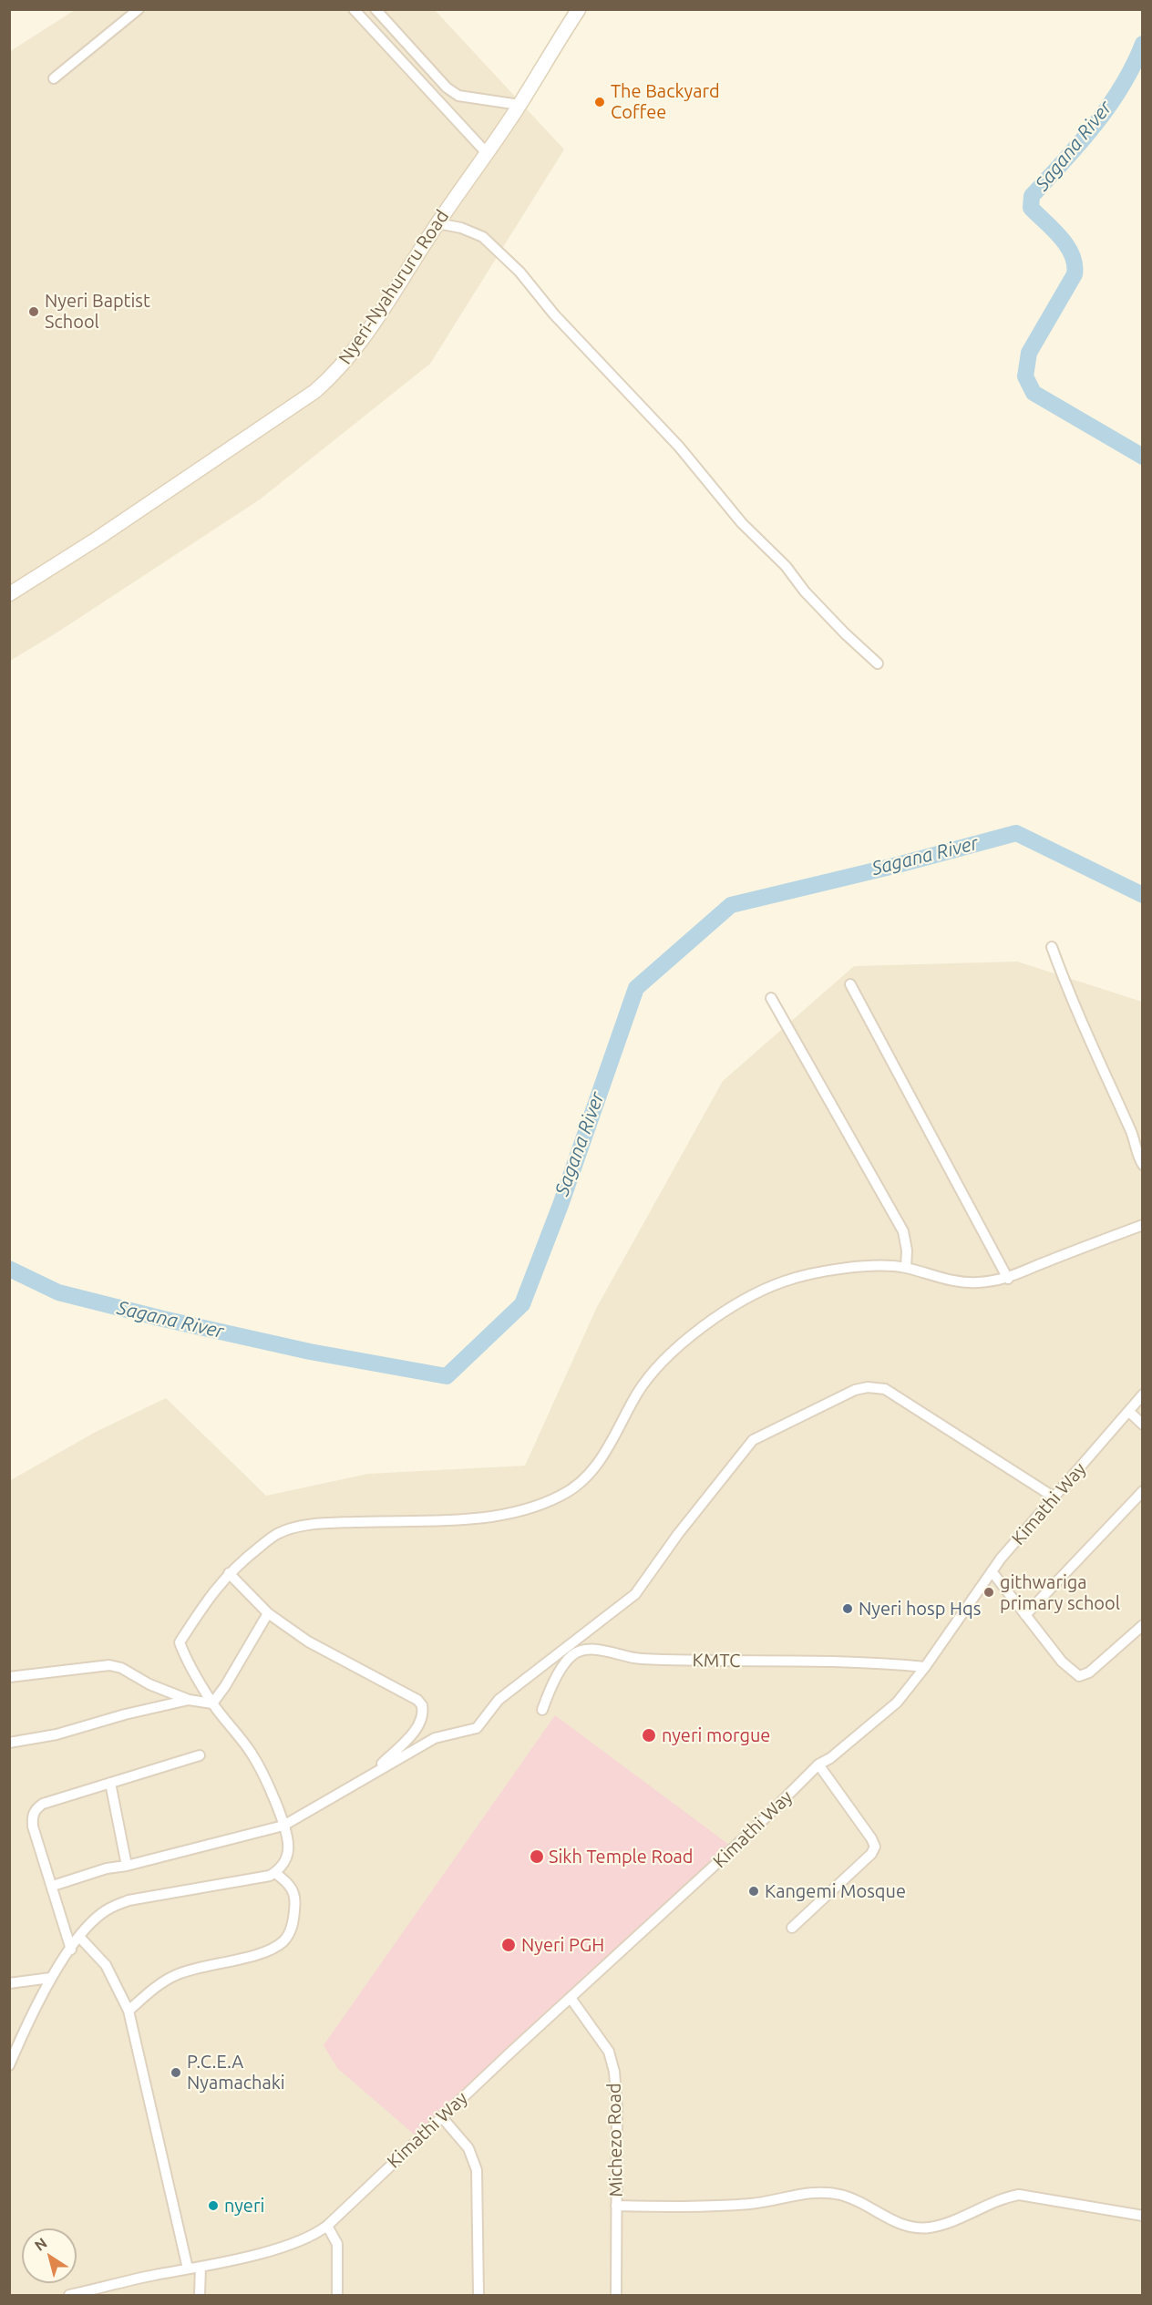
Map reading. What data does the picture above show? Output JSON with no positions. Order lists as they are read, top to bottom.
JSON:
{
  "streets": {
    "main road": ["Nyeri-Nyahururu Road"],
    "street": ["Kimathi Way", "KMTC", "Michezo Road"]
  },
  "crossings": [
    ["Kimathi Way", "KMTC"],
    ["Kimathi Way", "Michezo Road"]
  ],
  "water": ["Sagana River"],
  "places": [
    "The Backyard Coffee",
    "Nyeri Baptist School",
    "githwariga primary school",
    "Nyeri hosp Hqs",
    "nyeri morgue",
    "Sikh Temple Road",
    "Kangemi Mosque",
    "Nyeri PGH",
    "P.C.E.A Nyamachaki",
    "nyeri"
  ],
  "north": "top left"
}
